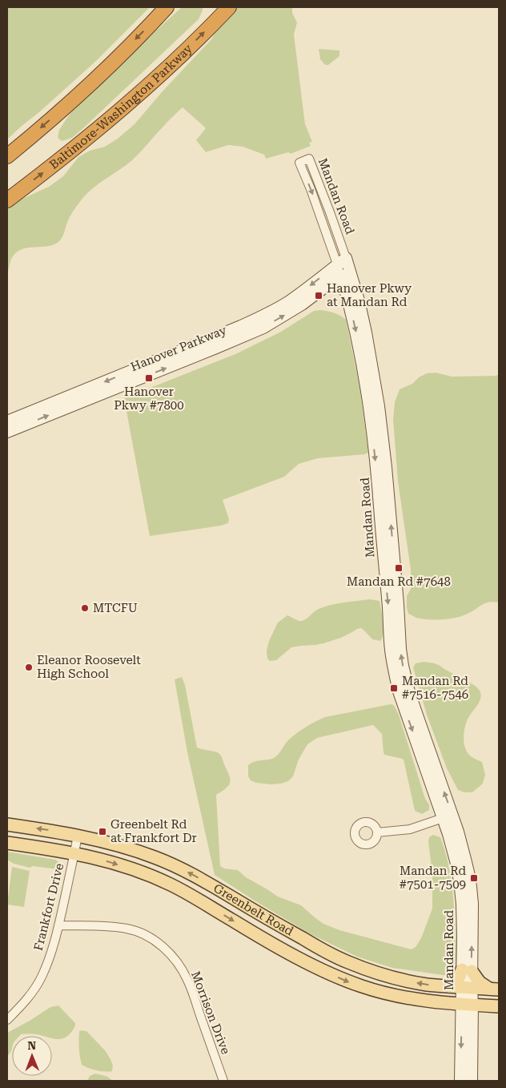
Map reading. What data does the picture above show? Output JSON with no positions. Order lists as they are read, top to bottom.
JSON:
{
  "streets": {
    "highway": ["Baltimore-Washington Parkway"],
    "main road": ["Greenbelt Road"],
    "street": [
      "Mandan Road",
      "Hanover Parkway",
      "Frankfort Drive",
      "Morrison Drive"
    ]
  },
  "crossings": [
    ["Mandan Road", "Hanover Parkway"],
    ["Mandan Road", "Greenbelt Road"],
    ["Frankfort Drive", "Greenbelt Road"],
    ["Frankfort Drive", "Morrison Drive"]
  ],
  "places": {
    "transit": [
      "Hanover Pkwy at Mandan Rd",
      "Hanover Pkwy #7800",
      "Mandan Rd #7648",
      "Mandan Rd #7516-7546",
      "Greenbelt Rd at Frankfort Dr",
      "Mandan Rd #7501-7509"
    ],
    "other": ["MTCFU", "Eleanor Roosevelt High School"]
  },
  "north": "top"
}
